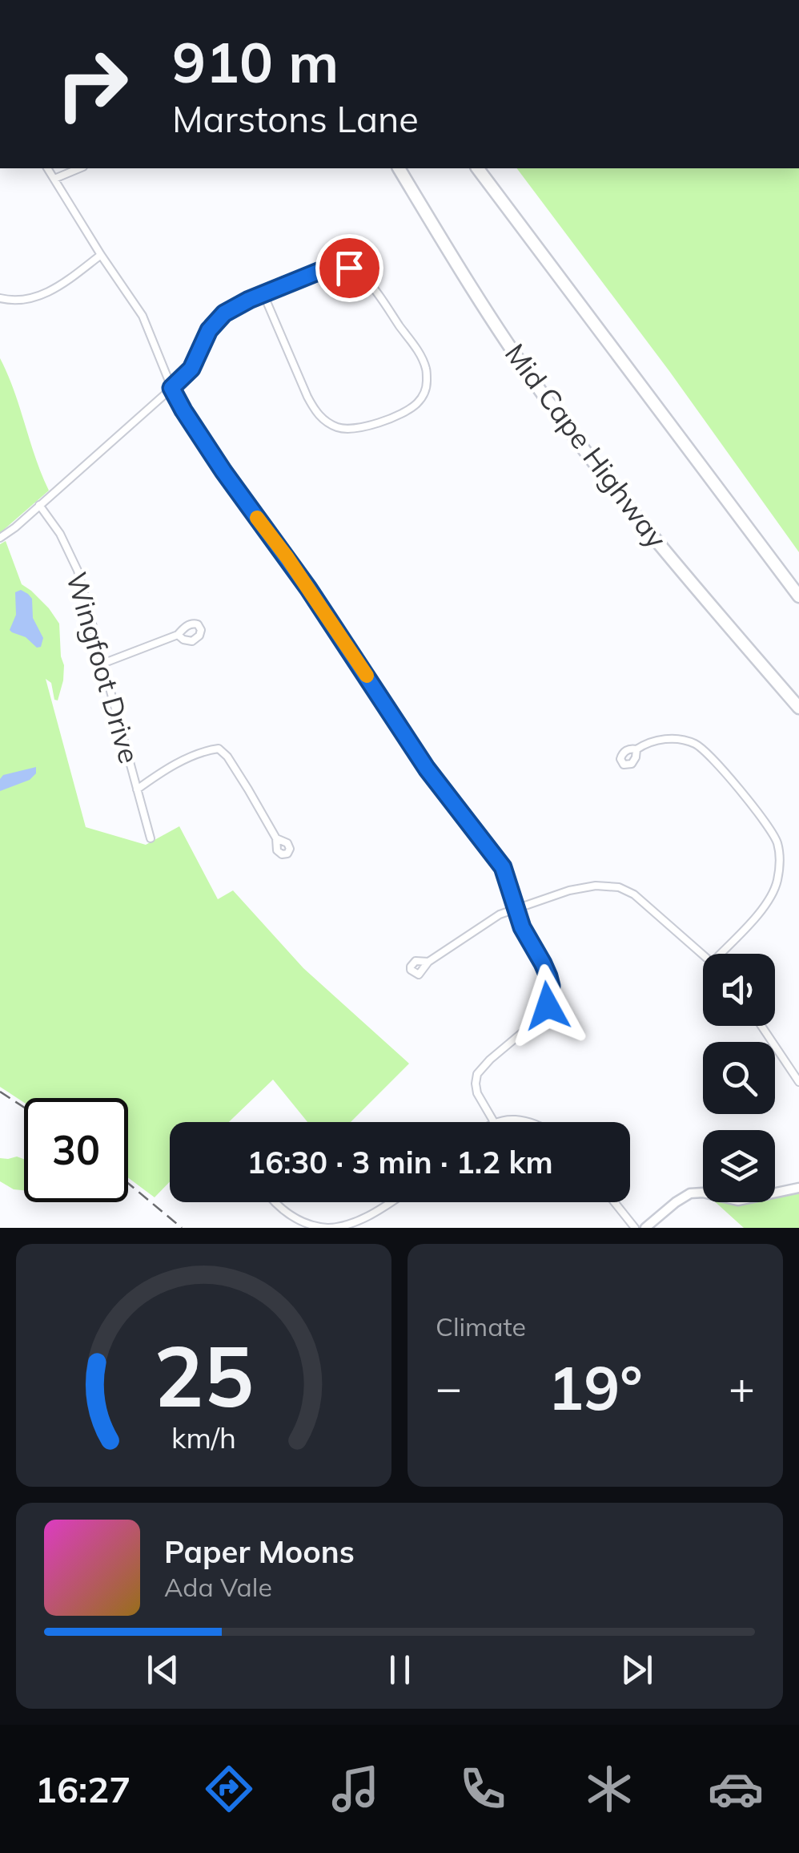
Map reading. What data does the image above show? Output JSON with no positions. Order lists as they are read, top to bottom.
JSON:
{
  "streets": {
    "highway": ["Mid Cape Highway"],
    "street": ["Wingfoot Drive"]
  },
  "page": {
    "turn": ["910 m", "Marstons Lane"],
    "limit": "30",
    "trip": "16:30 · 3 min · 1.2 km",
    "tile": "Climate",
    "heat": ["−", "19°", "+"],
    "song": ["Paper Moons", "Ada Vale"],
    "tabs": "16:27",
    "gauge": ["25", "km/h"]
  }
}
